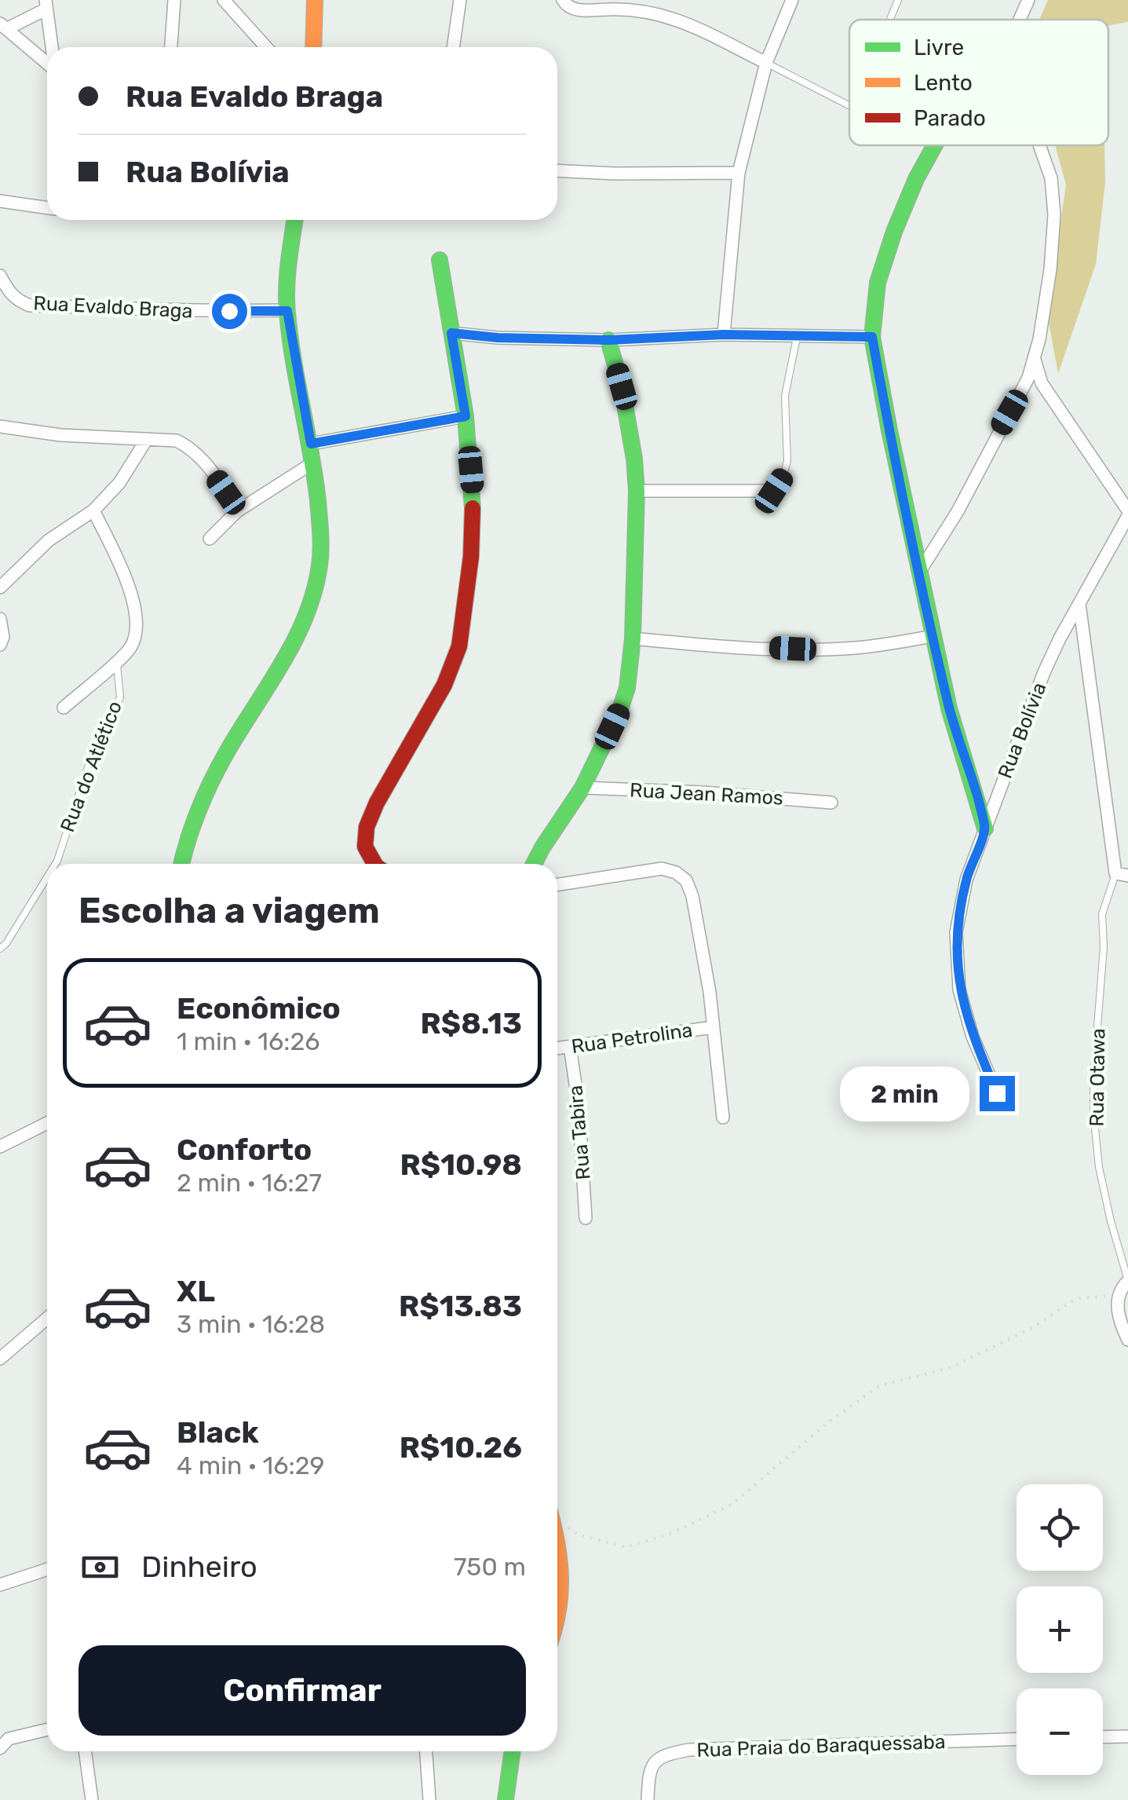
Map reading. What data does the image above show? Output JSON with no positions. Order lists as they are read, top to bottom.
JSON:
{
  "streets": {
    "street": [
      "Rua Evaldo Braga",
      "Rua Bolívia",
      "Rua Jean Ramos",
      "Rua Petrolina",
      "Rua Tabira",
      "Rua Praia do Baraquessaba"
    ],
    "lane": ["Rua do Atlético", "Rua Otawa"]
  },
  "crossings": [
    ["Rua Petrolina", "Rua Tabira"]
  ],
  "legend": ["Livre", "Lento", "Parado"],
  "page": {
    "banner": ["Rua Evaldo Braga", "Rua Bolívia"],
    "heading": "Escolha a viagem",
    "list": [
      {
        "name": "Econômico",
        "note": "1 min · 16:26",
        "value": "R$8.13"
      },
      {
        "name": "Conforto",
        "note": "2 min · 16:27",
        "value": "R$10.98"
      },
      {
        "name": "XL",
        "note": "3 min · 16:28",
        "value": "R$13.83"
      },
      {
        "name": "Black",
        "note": "4 min · 16:29",
        "value": "R$10.26"
      }
    ],
    "bubble": "2 min",
    "map_buttons": ["+", "−"],
    "pay": ["Dinheiro", "750 m"],
    "buttons": "Confirmar"
  }
}
